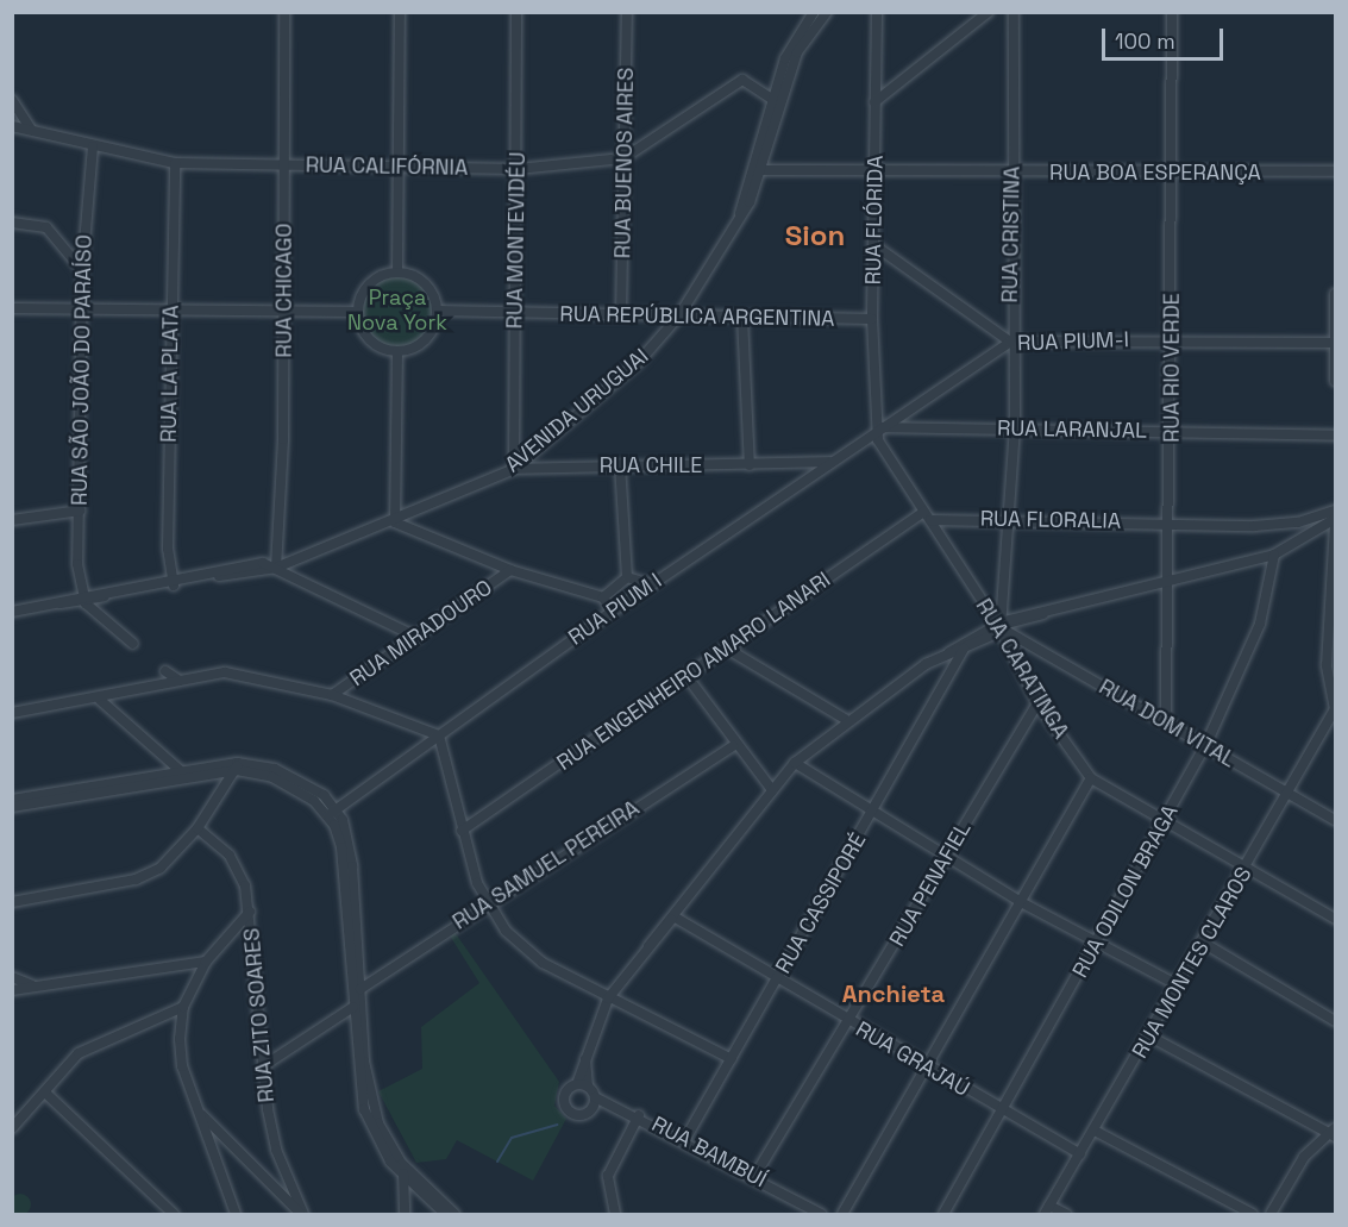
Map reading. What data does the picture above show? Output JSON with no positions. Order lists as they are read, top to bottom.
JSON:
{
  "streets": {
    "street": [
      "RUA BUENOS AIRES",
      "RUA CALIFÓRNIA",
      "RUA BOA ESPERANÇA",
      "RUA FLÓRIDA",
      "RUA CRISTINA",
      "RUA MONTEVIDÉU",
      "RUA CHICAGO",
      "RUA REPÚBLICA ARGENTINA",
      "RUA PIUM-I",
      "RUA RIO VERDE",
      "RUA SÃO JOÃO DO PARAÍSO",
      "RUA LA PLATA",
      "AVENIDA URUGUAI",
      "RUA LARANJAL",
      "RUA CHILE",
      "RUA FLORALIA",
      "RUA PIUM I",
      "RUA MIRADOURO",
      "RUA CARATINGA",
      "RUA ENGENHEIRO AMARO LANARI",
      "RUA DOM VITAL",
      "RUA SAMUEL PEREIRA",
      "RUA PENAFIEL",
      "RUA ODILON BRAGA",
      "RUA CASSIPORÉ",
      "RUA MONTES CLAROS",
      "RUA ZITO SOARES",
      "RUA GRAJAÚ",
      "RUA BAMBUÍ"
    ]
  },
  "crossings": [
    ["RUA BUENOS AIRES", "RUA CALIFÓRNIA"],
    ["RUA BUENOS AIRES", "RUA REPÚBLICA ARGENTINA"],
    ["RUA CALIFÓRNIA", "RUA MONTEVIDÉU"],
    ["RUA CALIFÓRNIA", "RUA CHICAGO"],
    ["RUA CALIFÓRNIA", "RUA SÃO JOÃO DO PARAÍSO"],
    ["RUA CALIFÓRNIA", "RUA LA PLATA"],
    ["RUA BOA ESPERANÇA", "RUA FLÓRIDA"],
    ["RUA BOA ESPERANÇA", "RUA CRISTINA"],
    ["RUA BOA ESPERANÇA", "RUA RIO VERDE"],
    ["RUA BOA ESPERANÇA", "AVENIDA URUGUAI"],
    ["RUA FLÓRIDA", "RUA REPÚBLICA ARGENTINA"],
    ["RUA FLÓRIDA", "RUA LARANJAL"],
    ["RUA FLÓRIDA", "RUA PIUM I"],
    ["RUA FLÓRIDA", "RUA CARATINGA"],
    ["RUA CRISTINA", "RUA PIUM-I"],
    ["RUA CRISTINA", "RUA LARANJAL"],
    ["RUA CRISTINA", "RUA FLORALIA"],
    ["RUA CRISTINA", "RUA CARATINGA"],
    ["RUA CRISTINA", "RUA DOM VITAL"],
    ["RUA MONTEVIDÉU", "RUA REPÚBLICA ARGENTINA"],
    ["RUA MONTEVIDÉU", "AVENIDA URUGUAI"],
    ["RUA MONTEVIDÉU", "RUA CHILE"],
    ["RUA CHICAGO", "AVENIDA URUGUAI"],
    ["RUA REPÚBLICA ARGENTINA", "AVENIDA URUGUAI"],
    ["RUA PIUM-I", "RUA RIO VERDE"],
    ["RUA PIUM-I", "RUA LARANJAL"],
    ["RUA RIO VERDE", "RUA LARANJAL"],
    ["RUA RIO VERDE", "RUA FLORALIA"],
    ["RUA RIO VERDE", "RUA DOM VITAL"],
    ["RUA SÃO JOÃO DO PARAÍSO", "AVENIDA URUGUAI"],
    ["RUA LA PLATA", "AVENIDA URUGUAI"],
    ["AVENIDA URUGUAI", "RUA CHILE"],
    ["RUA LARANJAL", "RUA PIUM I"],
    ["RUA LARANJAL", "RUA CARATINGA"],
    ["RUA CHILE", "RUA PIUM I"],
    ["RUA FLORALIA", "RUA CARATINGA"],
    ["RUA FLORALIA", "RUA ENGENHEIRO AMARO LANARI"],
    ["RUA PIUM I", "RUA CARATINGA"],
    ["RUA CARATINGA", "RUA ENGENHEIRO AMARO LANARI"],
    ["RUA CARATINGA", "RUA DOM VITAL"],
    ["RUA CARATINGA", "RUA PENAFIEL"],
    ["RUA CARATINGA", "RUA ODILON BRAGA"],
    ["RUA CARATINGA", "RUA MONTES CLAROS"],
    ["RUA DOM VITAL", "RUA ODILON BRAGA"],
    ["RUA DOM VITAL", "RUA MONTES CLAROS"],
    ["RUA PENAFIEL", "RUA GRAJAÚ"],
    ["RUA PENAFIEL", "RUA BAMBUÍ"],
    ["RUA ODILON BRAGA", "RUA GRAJAÚ"],
    ["RUA CASSIPORÉ", "RUA GRAJAÚ"],
    ["RUA CASSIPORÉ", "RUA BAMBUÍ"],
    ["RUA MONTES CLAROS", "RUA GRAJAÚ"]
  ],
  "districts": ["Sion", "Anchieta"],
  "parks": ["Praça Nova York"],
  "scale_bar": "100 m"
}
